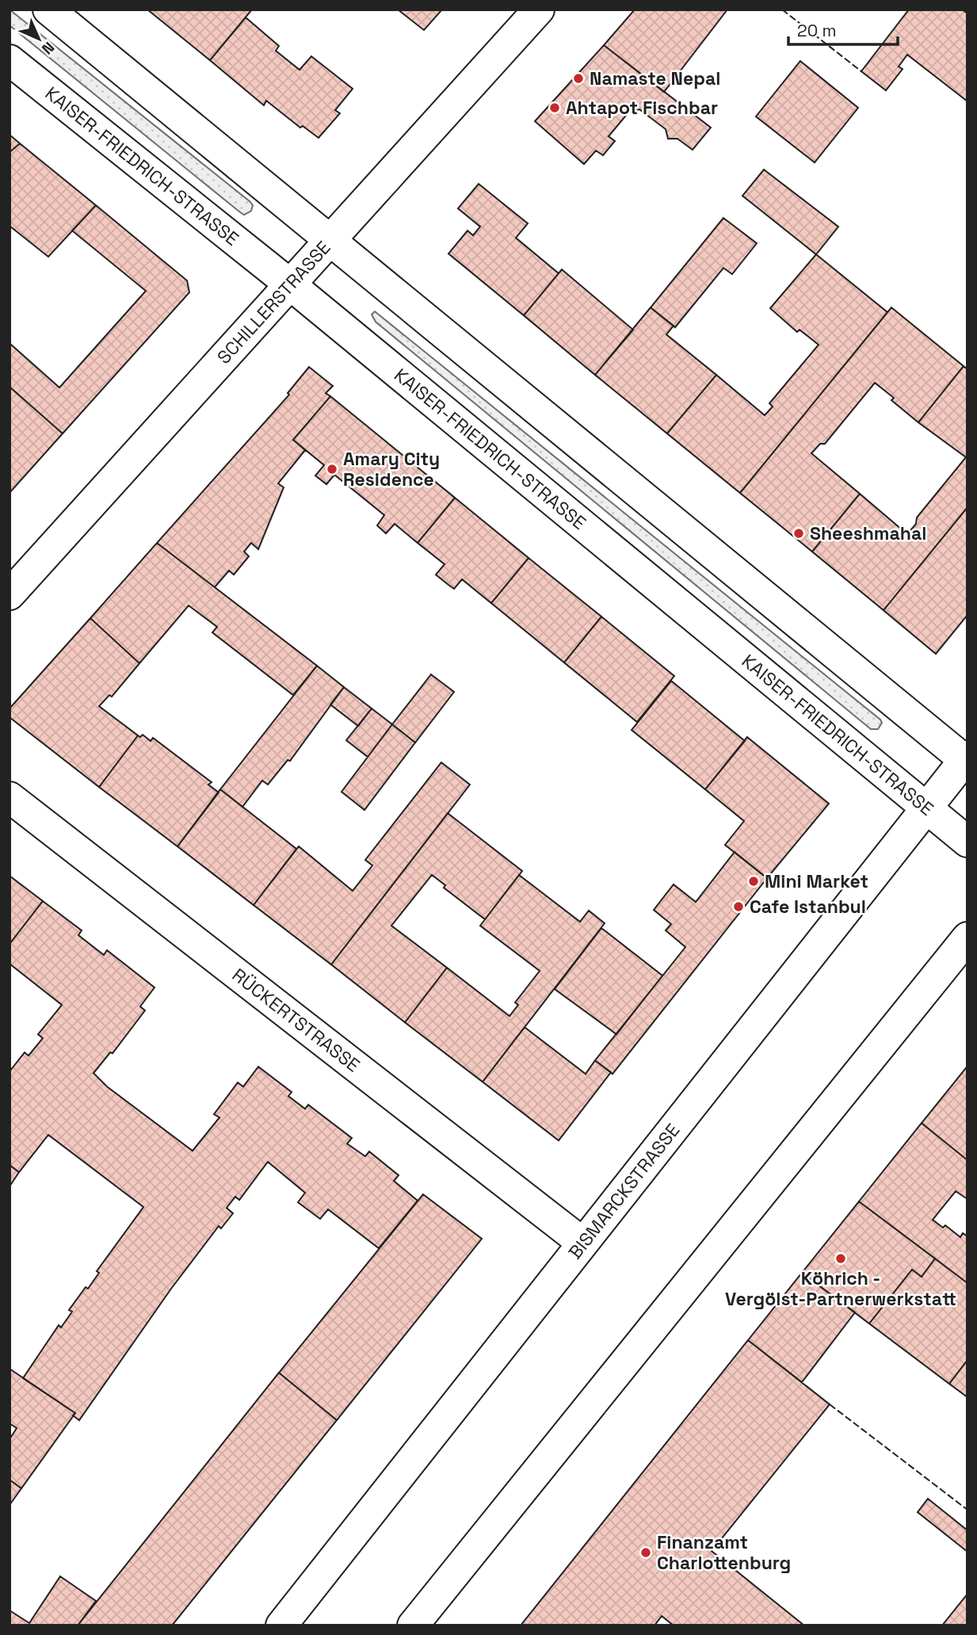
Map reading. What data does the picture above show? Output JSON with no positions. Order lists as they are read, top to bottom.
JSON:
{
  "streets": {
    "main road": [
      "KAISER-FRIEDRICH-STRASSE",
      "SCHILLERSTRASSE",
      "RÜCKERTSTRASSE",
      "BISMARCKSTRASSE"
    ]
  },
  "crossings": [
    ["KAISER-FRIEDRICH-STRASSE", "SCHILLERSTRASSE"],
    ["KAISER-FRIEDRICH-STRASSE", "BISMARCKSTRASSE"],
    ["RÜCKERTSTRASSE", "BISMARCKSTRASSE"]
  ],
  "places": [
    "Namaste Nepal",
    "Ahtapot Fischbar",
    "Amary City Residence",
    "Sheeshmahal",
    "Mini Market",
    "Cafe Istanbul",
    "Köhrich - Vergölst-Partnerwerkstatt",
    "Finanzamt Charlottenburg"
  ],
  "scale_bar": "20 m",
  "north": "bottom right"
}
